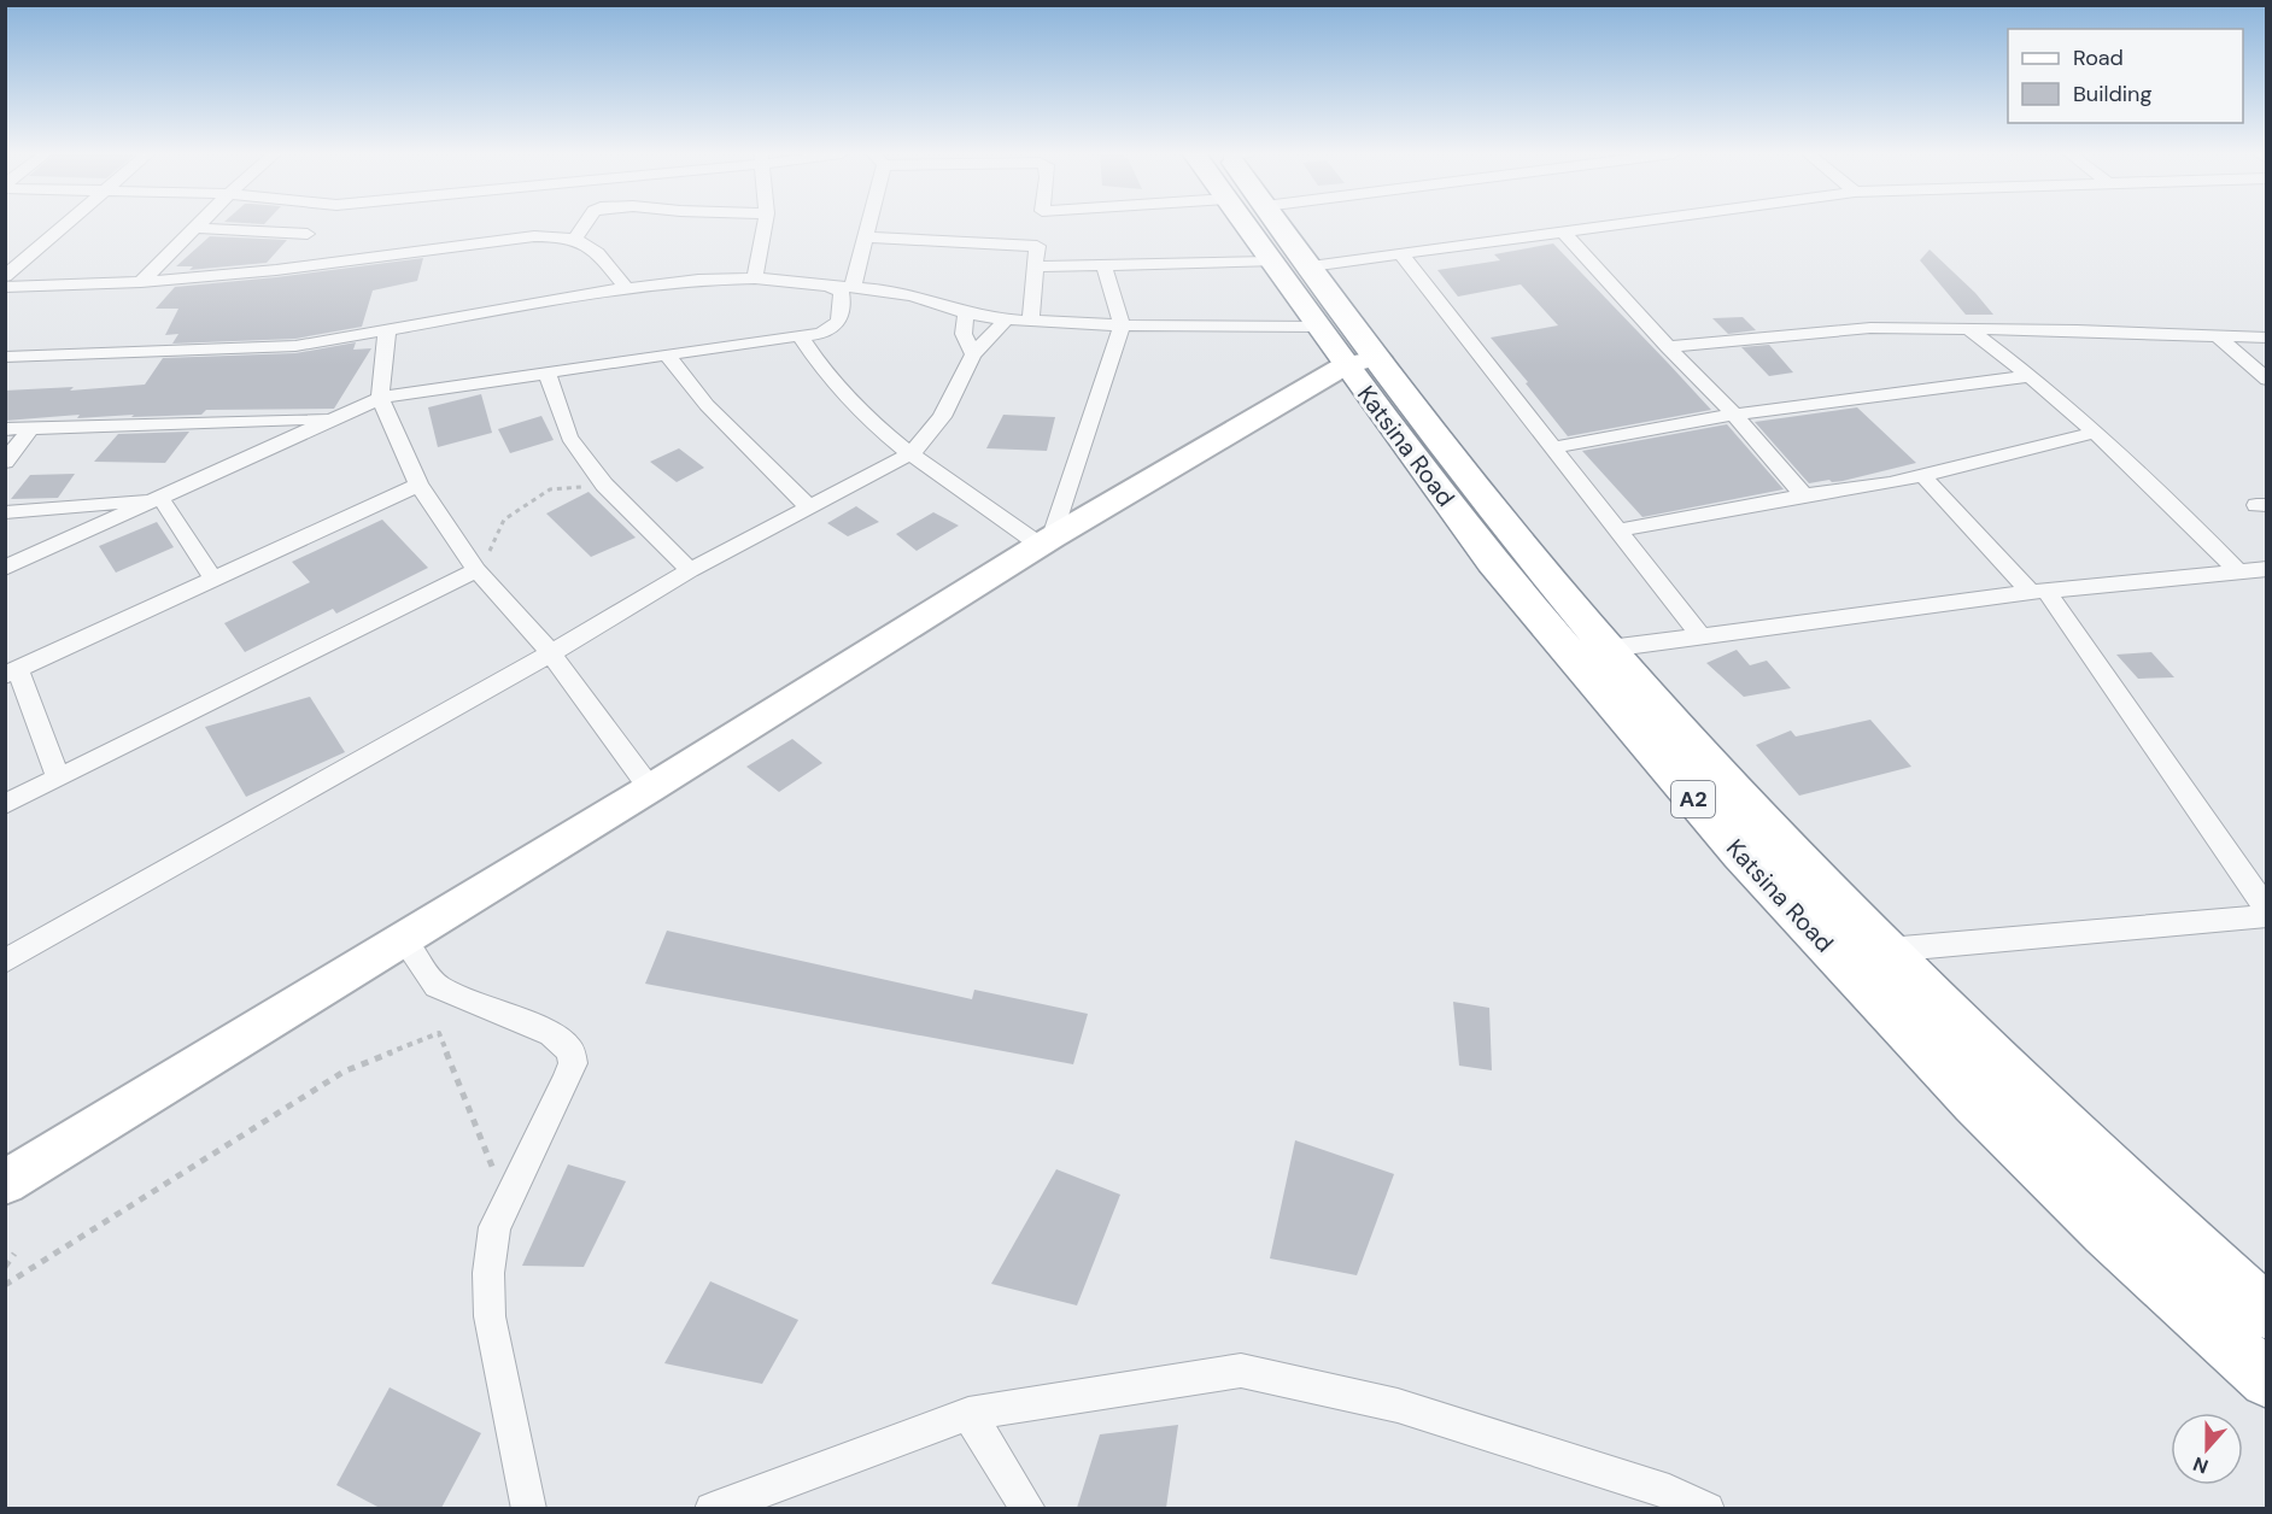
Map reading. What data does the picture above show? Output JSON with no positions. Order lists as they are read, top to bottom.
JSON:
{
  "streets": {
    "highway": ["Katsina Road", "A2"]
  },
  "crossings": [
    ["Katsina Road", "A2"]
  ],
  "legend": ["Road", "Building"],
  "north": "bottom"
}
